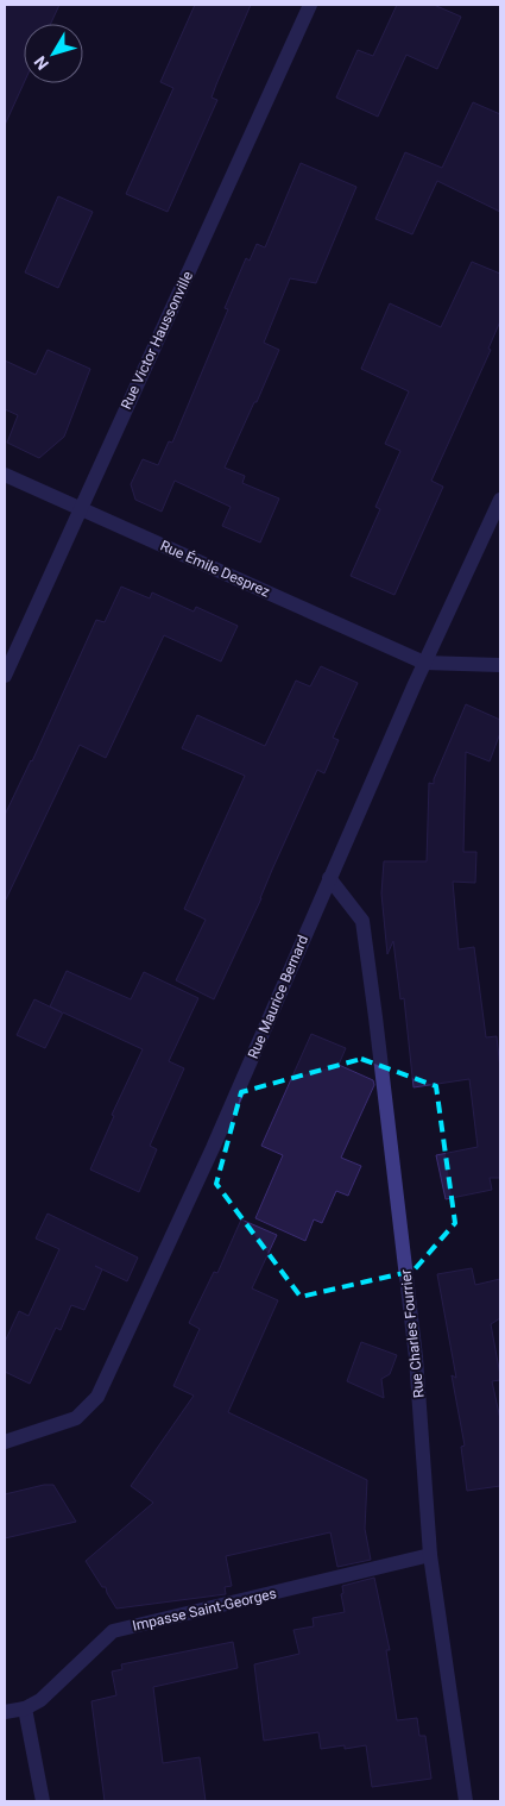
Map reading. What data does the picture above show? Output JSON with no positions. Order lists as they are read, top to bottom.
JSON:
{
  "streets": {
    "street": [
      "Rue Victor Haussonville",
      "Rue Émile Desprez",
      "Rue Maurice Bernard",
      "Rue Charles Fourrier",
      "Impasse Saint-Georges"
    ]
  },
  "crossings": [
    ["Rue Victor Haussonville", "Rue Émile Desprez"],
    ["Rue Émile Desprez", "Rue Maurice Bernard"],
    ["Rue Maurice Bernard", "Rue Charles Fourrier"],
    ["Rue Charles Fourrier", "Impasse Saint-Georges"]
  ],
  "north": "bottom left"
}
